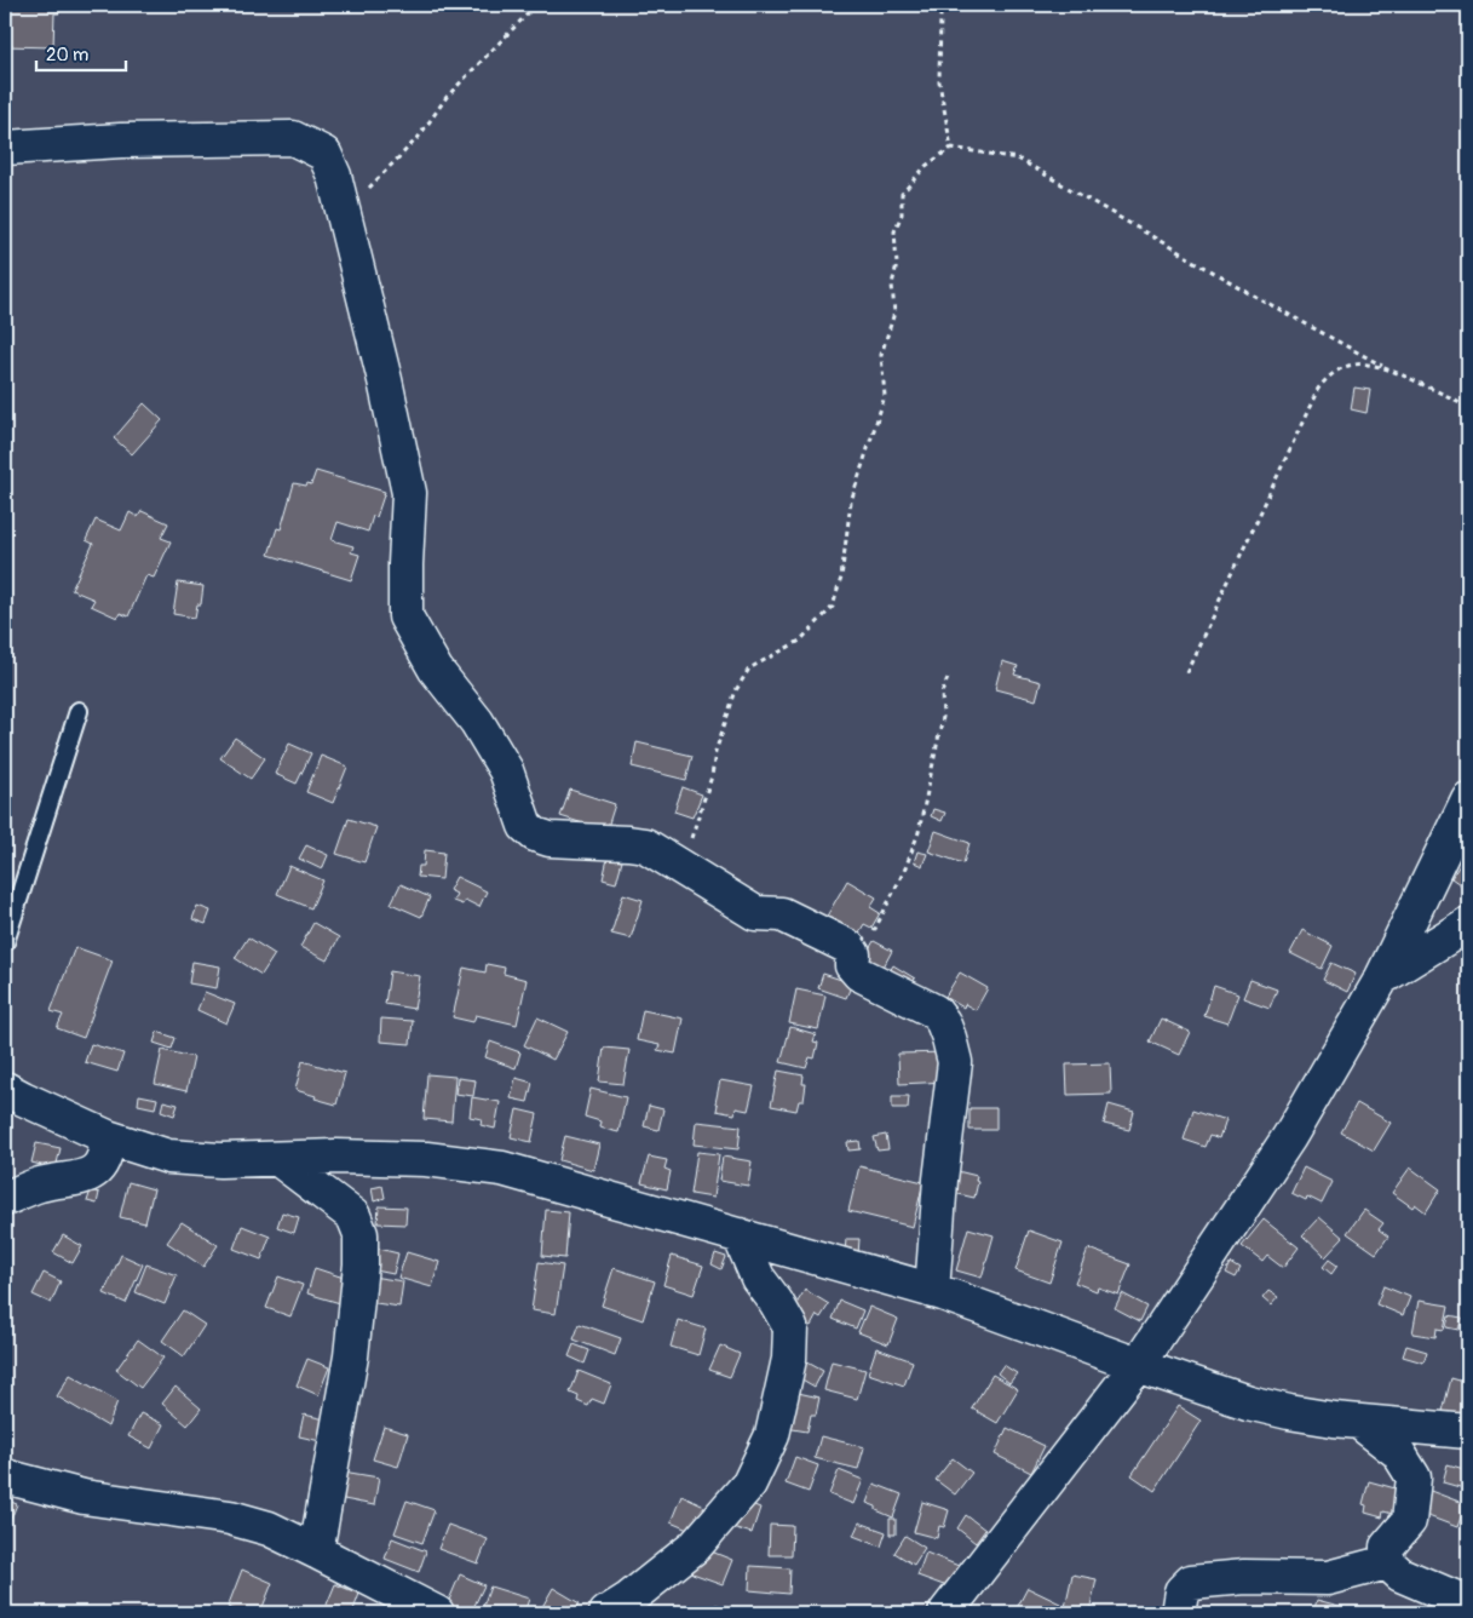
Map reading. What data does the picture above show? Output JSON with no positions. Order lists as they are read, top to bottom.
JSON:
{
  "scale_bar": "20 m"
}
